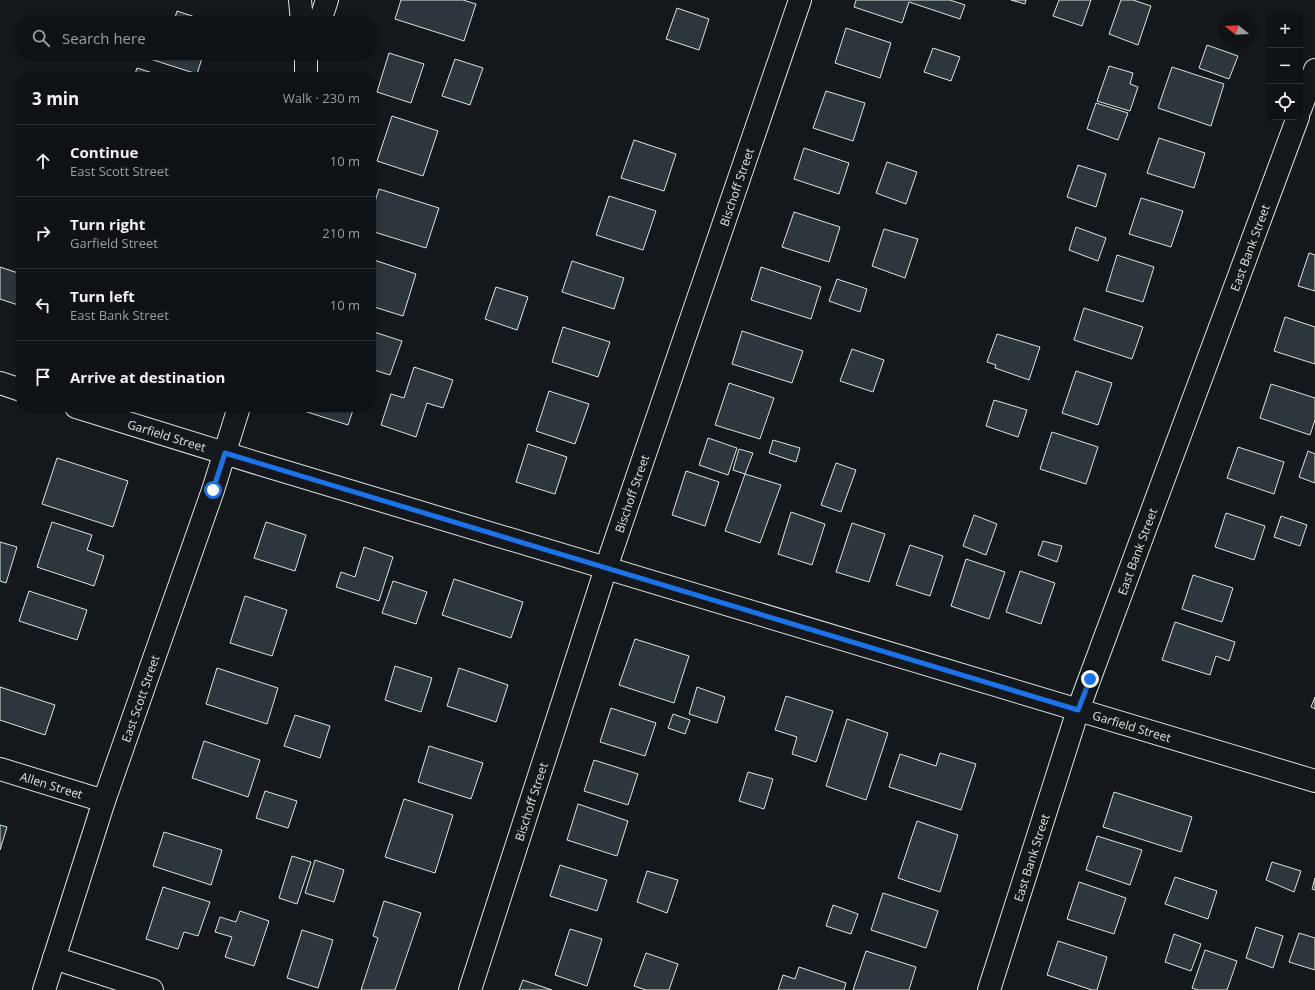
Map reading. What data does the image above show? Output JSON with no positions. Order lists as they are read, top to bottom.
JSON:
{
  "streets": {
    "street": [
      "Bischoff Street",
      "East Bank Street",
      "Garfield Street",
      "East Scott Street",
      "Allen Street"
    ]
  },
  "crossings": [
    ["Bischoff Street", "Garfield Street"],
    ["East Bank Street", "Garfield Street"],
    ["Garfield Street", "East Scott Street"],
    ["East Scott Street", "Allen Street"]
  ],
  "north": "left",
  "page": {
    "map_buttons": ["+", "−"],
    "search": "Search here",
    "heading": ["3 min", "Walk · 230 m"],
    "list": [
      ["Continue", "East Scott Street", "10 m"],
      ["Turn right", "Garfield Street", "210 m"],
      ["Turn left", "East Bank Street", "10 m"],
      "Arrive at destination"
    ]
  }
}
